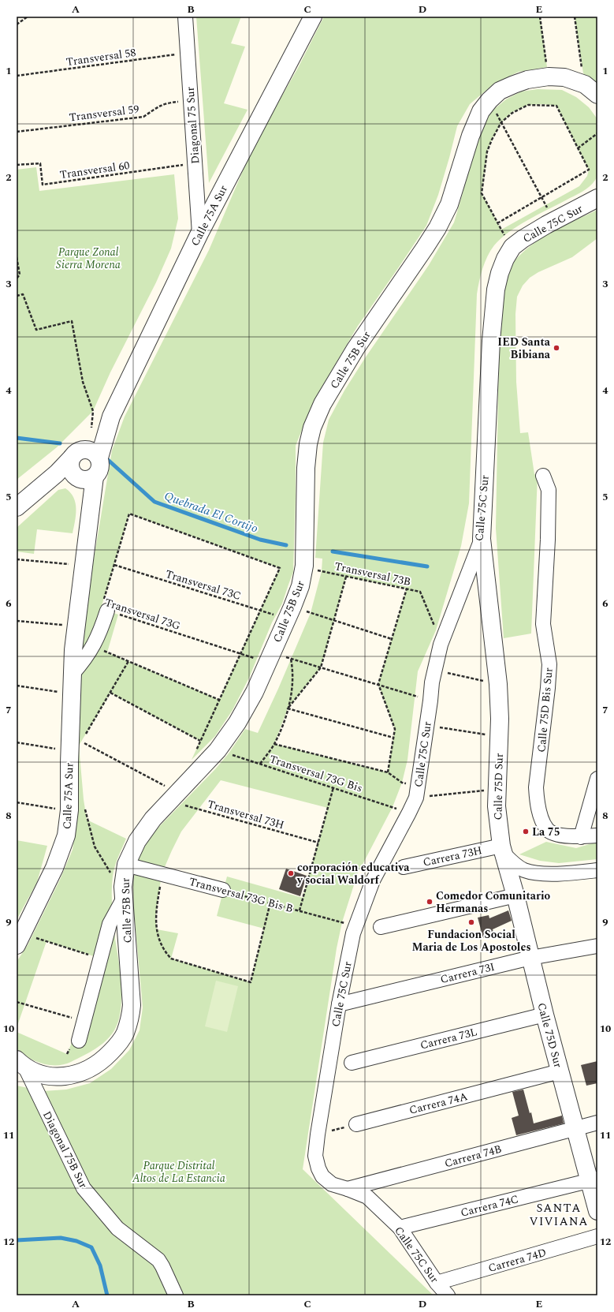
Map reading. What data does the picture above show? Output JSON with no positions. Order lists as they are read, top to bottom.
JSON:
{
  "streets": {
    "street": [
      "Diagonal 75 Sur",
      "Calle 75A Sur",
      "Calle 75C Sur",
      "Calle 75B Sur",
      "Calle 75D Bis Sur",
      "Calle 75D Sur",
      "Carrera 73H",
      "Transversal 73G Bis B",
      "Carrera 73I",
      "Carrera 73L",
      "Carrera 74A",
      "Diagonal 75B Sur",
      "Carrera 74B",
      "Carrera 74C",
      "Carrera 74D"
    ],
    "path": [
      "Transversal 58",
      "Transversal 59",
      "Transversal 60",
      "Transversal 73B",
      "Transversal 73C",
      "Transversal 73G",
      "Transversal 73G Bis",
      "Transversal 73H"
    ]
  },
  "crossings": [
    ["Transversal 58", "Diagonal 75 Sur"],
    ["Transversal 59", "Diagonal 75 Sur"],
    ["Diagonal 75 Sur", "Transversal 60"],
    ["Diagonal 75 Sur", "Calle 75A Sur"],
    ["Calle 75A Sur", "Transversal 73H"],
    ["Calle 75C Sur", "Transversal 73B"],
    ["Calle 75C Sur", "Transversal 73G"],
    ["Calle 75C Sur", "Transversal 73G Bis"],
    ["Calle 75C Sur", "Calle 75D Sur"],
    ["Calle 75C Sur", "Transversal 73G Bis B"],
    ["Calle 75C Sur", "Carrera 73I"],
    ["Calle 75C Sur", "Carrera 74B"],
    ["Calle 75C Sur", "Carrera 74C"],
    ["Calle 75C Sur", "Carrera 74D"],
    ["Calle 75B Sur", "Transversal 73B"],
    ["Calle 75B Sur", "Transversal 73C"],
    ["Calle 75B Sur", "Transversal 73G"],
    ["Calle 75B Sur", "Transversal 73G Bis"],
    ["Calle 75B Sur", "Transversal 73H"],
    ["Calle 75B Sur", "Transversal 73G Bis B"],
    ["Calle 75B Sur", "Diagonal 75B Sur"],
    ["Calle 75D Sur", "Carrera 73H"],
    ["Calle 75D Sur", "Carrera 73I"],
    ["Calle 75D Sur", "Carrera 73L"],
    ["Calle 75D Sur", "Carrera 74A"],
    ["Calle 75D Sur", "Carrera 74B"],
    ["Calle 75D Sur", "Carrera 74C"]
  ],
  "districts": ["SANTA VIVIANA"],
  "water": ["Quebrada El Cortijo"],
  "parks": ["Parque Zonal Sierra Morena", "Parque Distrital Altos de La Estancia"],
  "places": [
    "IED Santa Bibiana",
    "La 75",
    "corporación educativa y social Waldorf",
    "Comedor Comunitario Hermanas",
    "Fundacion Social Maria de Los Apostoles"
  ],
  "grid": {
    "columns": [
      "A",
      "B",
      "C",
      "D",
      "E"
    ],
    "rows": [
      "1",
      "2",
      "3",
      "4",
      "5",
      "6",
      "7",
      "8",
      "9",
      "10",
      "11",
      "12"
    ]
  }
}
